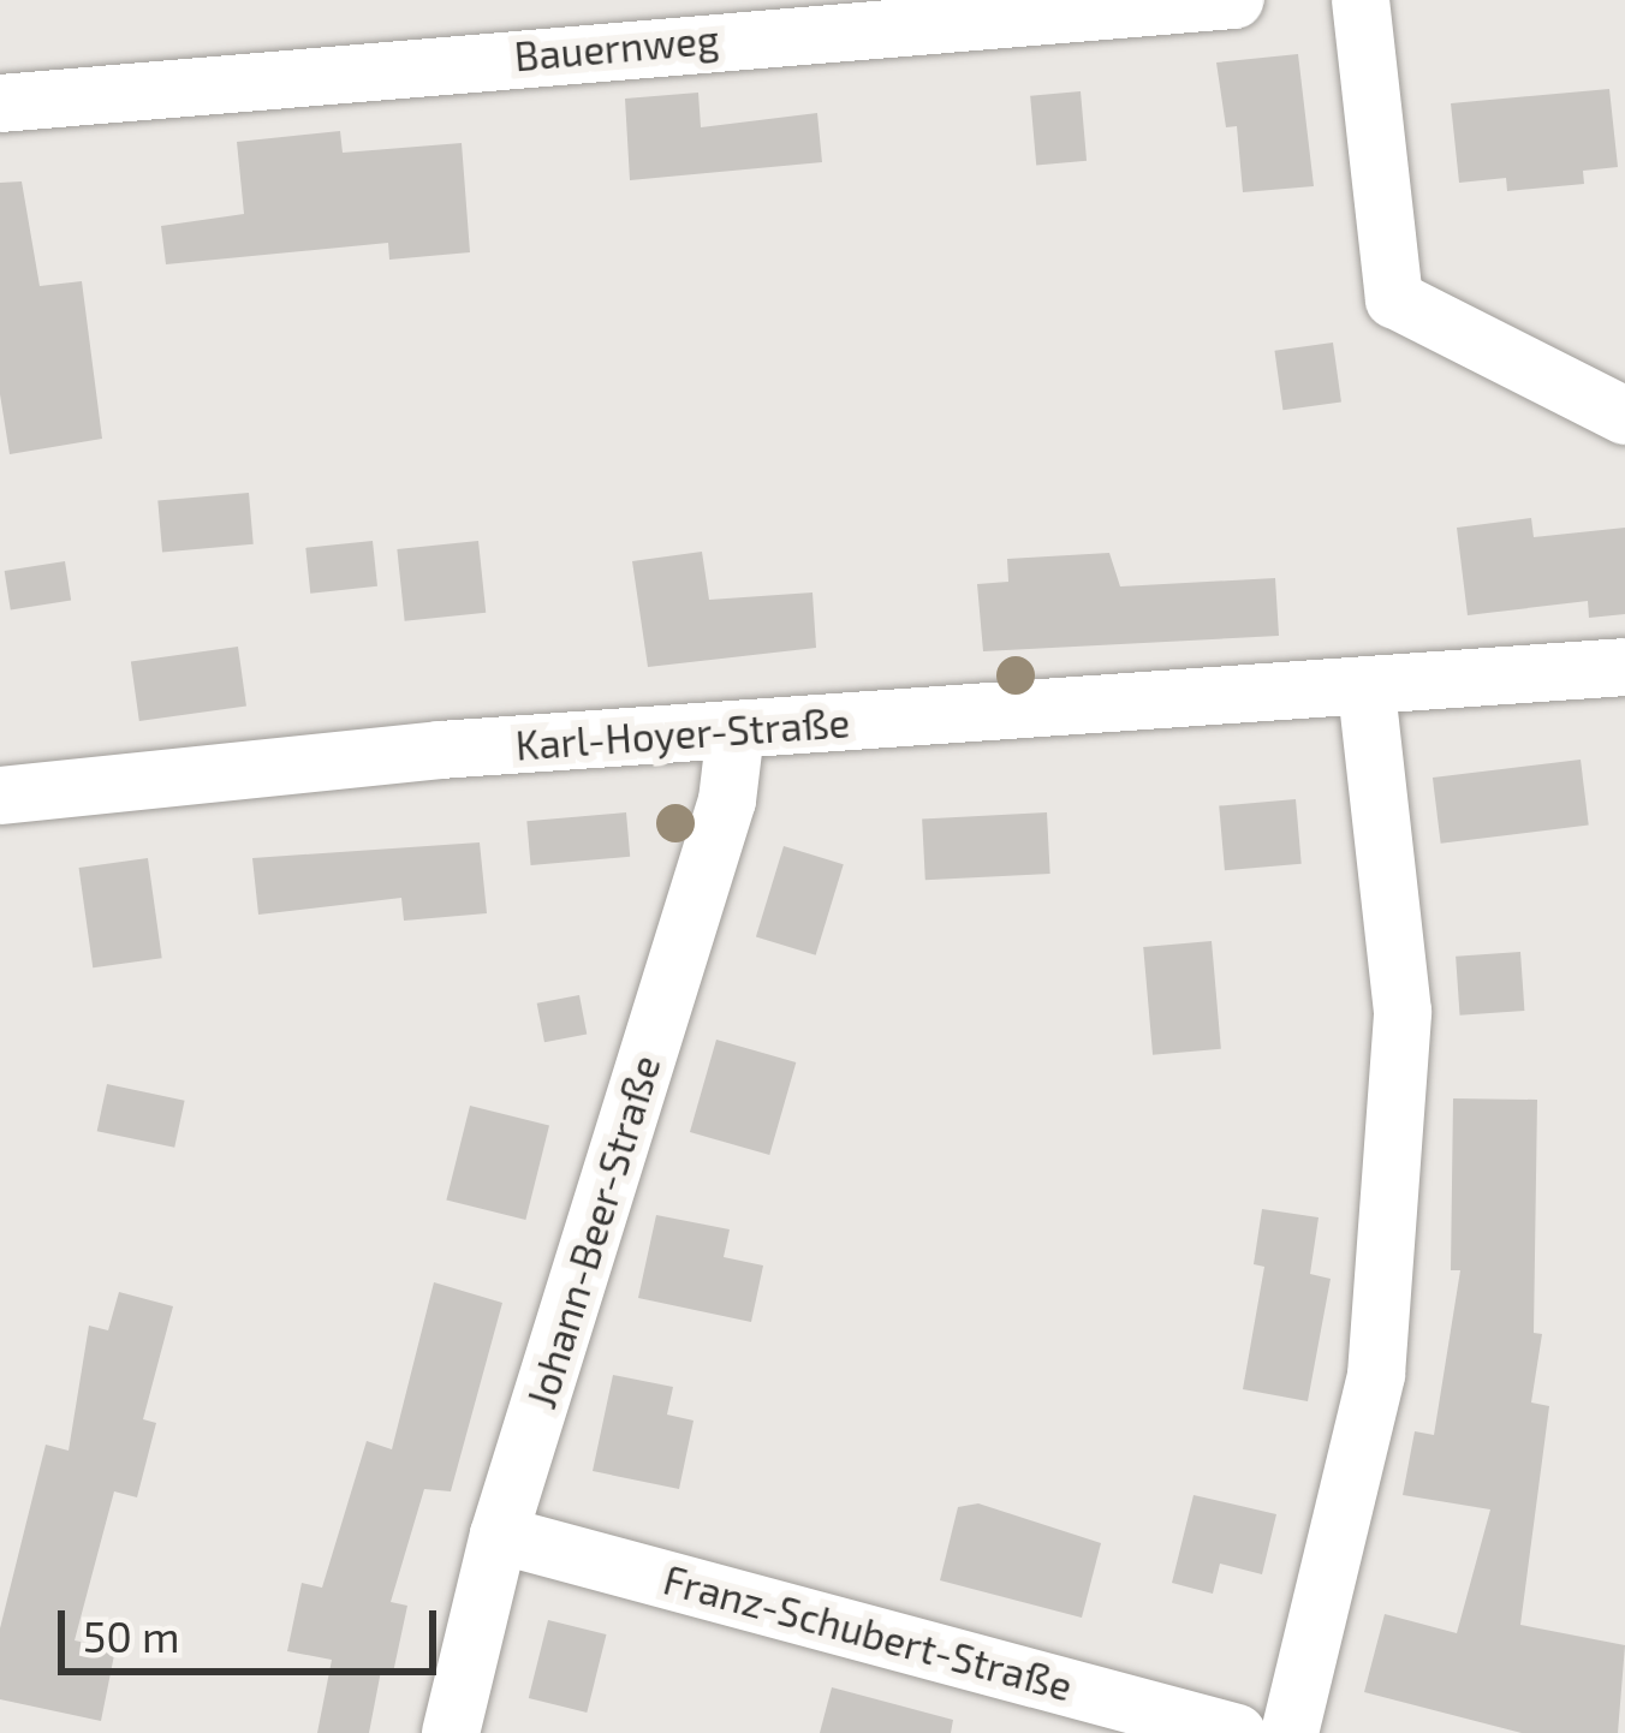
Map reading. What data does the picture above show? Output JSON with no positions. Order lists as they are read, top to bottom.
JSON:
{
  "streets": {
    "street": [
      "Bauernweg",
      "Karl-Hoyer-Straße",
      "Johann-Beer-Straße",
      "Franz-Schubert-Straße"
    ]
  },
  "crossings": [
    ["Karl-Hoyer-Straße", "Johann-Beer-Straße"],
    ["Johann-Beer-Straße", "Franz-Schubert-Straße"]
  ],
  "scale_bar": "50 m"
}
